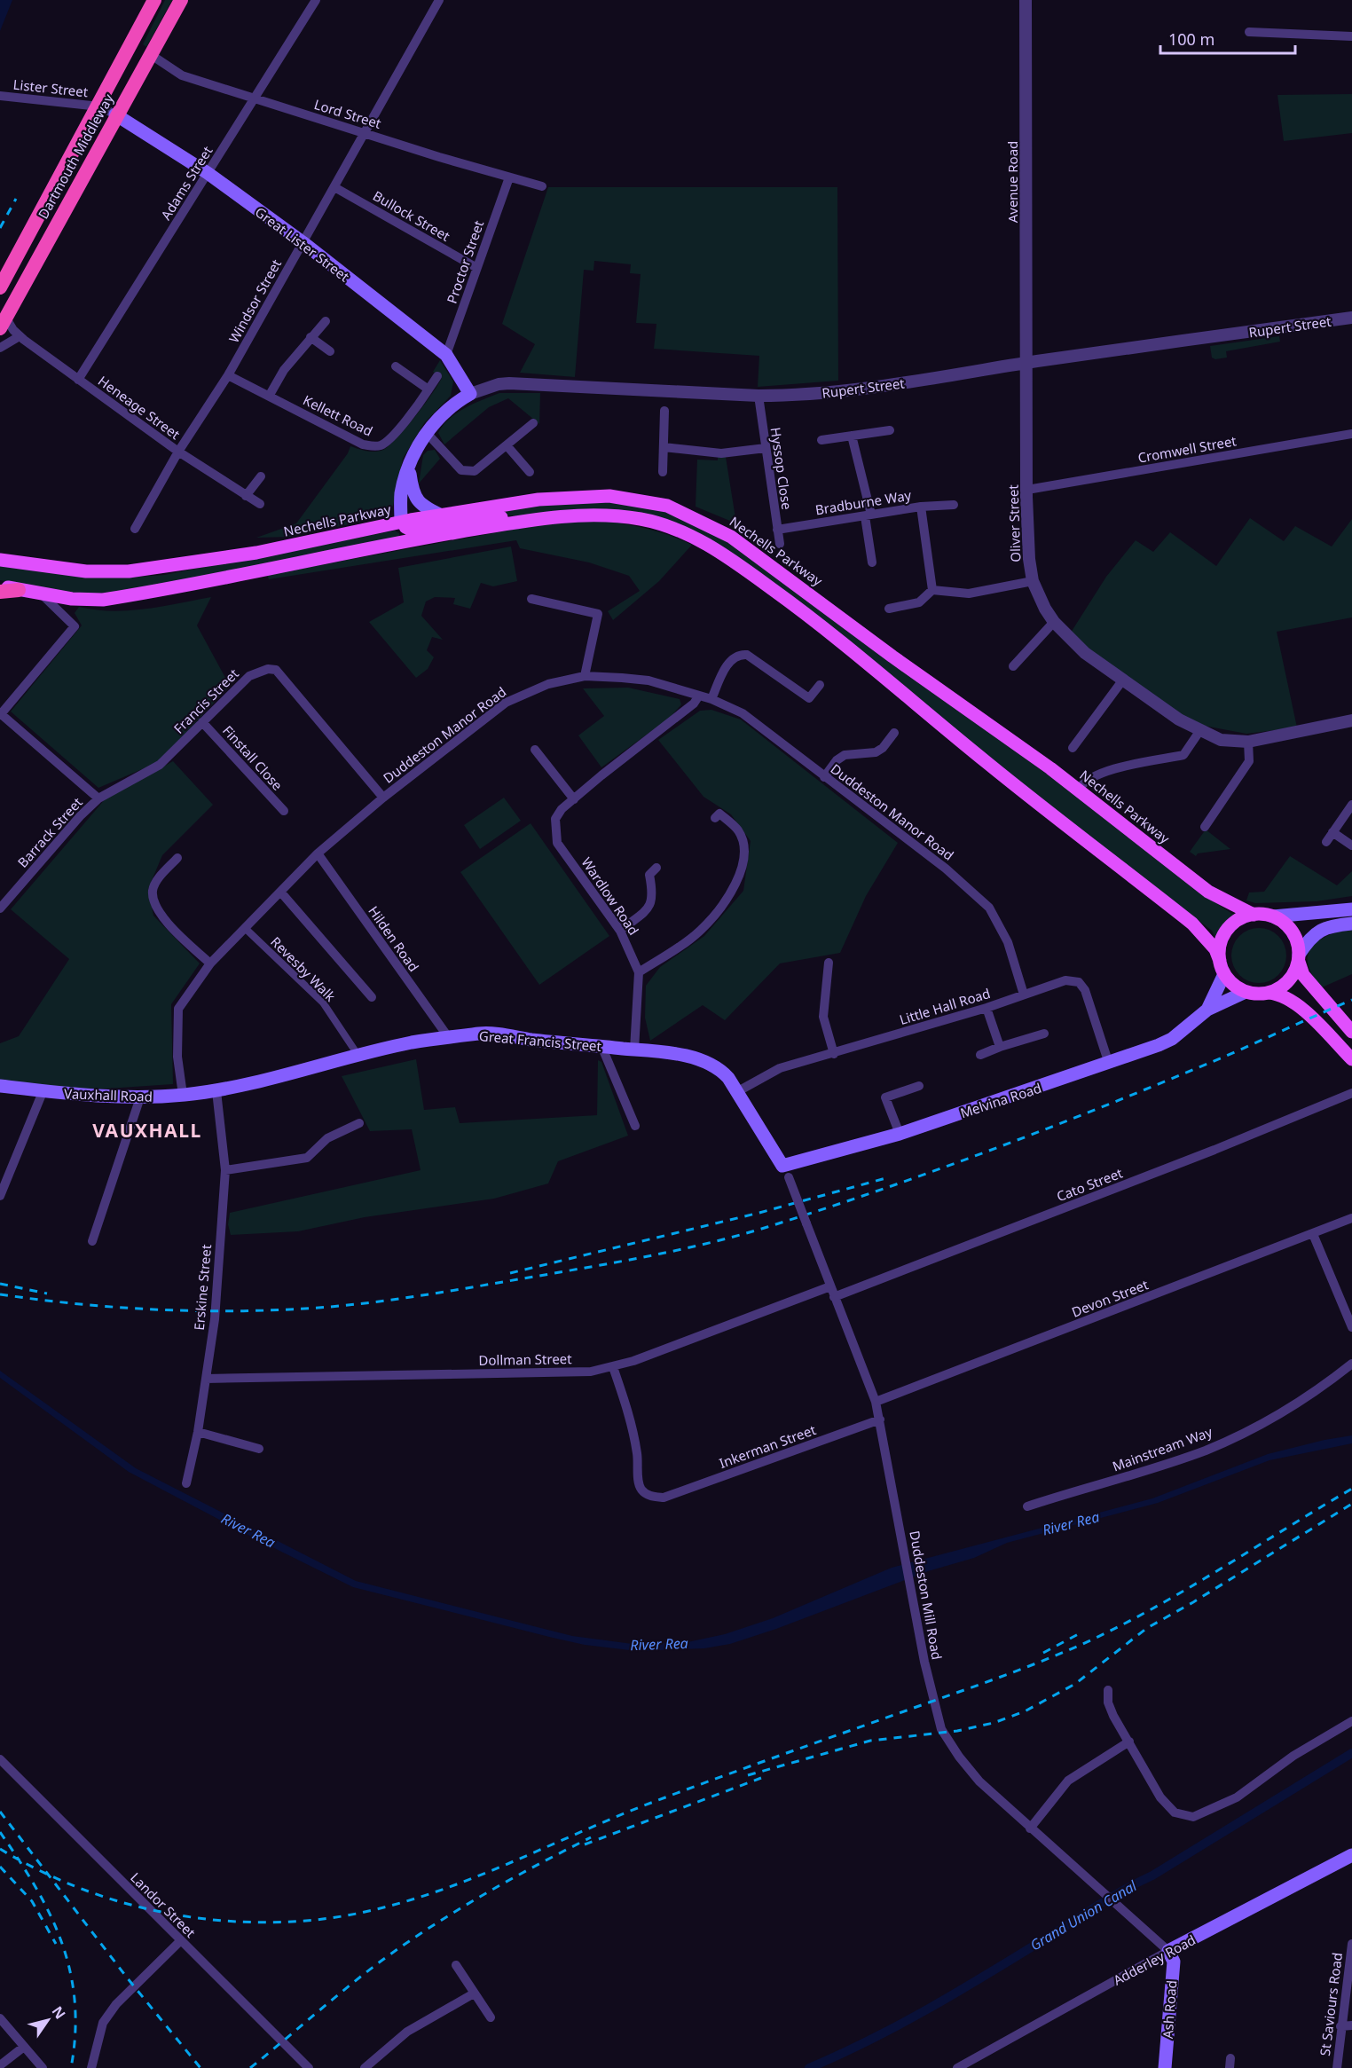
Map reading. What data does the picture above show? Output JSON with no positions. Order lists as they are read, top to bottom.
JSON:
{
  "streets": {
    "highway": ["Dartmouth Middleway"],
    "main road": [
      "Great Lister Street",
      "Rupert Street",
      "Nechells Parkway",
      "Great Francis Street",
      "Vauxhall Road",
      "Melvina Road",
      "Adderley Road",
      "Ash Road"
    ],
    "street": [
      "Lister Street",
      "Lord Street",
      "Avenue Road",
      "Adams Street",
      "Bullock Street",
      "Proctor Street",
      "Windsor Street",
      "Heneage Street",
      "Kellett Road",
      "Cromwell Street",
      "Hyssop Close",
      "Bradburne Way",
      "Oliver Street",
      "Francis Street",
      "Duddeston Manor Road",
      "Finstall Close",
      "Barrack Street",
      "Wardlow Road",
      "Hilden Road",
      "Revesby Walk",
      "Little Hall Road",
      "Cato Street",
      "Erskine Street",
      "Devon Street",
      "Dollman Street",
      "Inkerman Street",
      "Mainstream Way",
      "Duddeston Mill Road",
      "Landor Street",
      "St Saviours Road"
    ]
  },
  "crossings": [
    ["Lister Street", "Dartmouth Middleway"],
    ["Lord Street", "Dartmouth Middleway"],
    ["Lord Street", "Adams Street"],
    ["Lord Street", "Proctor Street"],
    ["Lord Street", "Windsor Street"],
    ["Dartmouth Middleway", "Great Lister Street"],
    ["Dartmouth Middleway", "Heneage Street"],
    ["Avenue Road", "Rupert Street"],
    ["Avenue Road", "Oliver Street"],
    ["Adams Street", "Great Lister Street"],
    ["Adams Street", "Heneage Street"],
    ["Bullock Street", "Proctor Street"],
    ["Bullock Street", "Windsor Street"],
    ["Great Lister Street", "Proctor Street"],
    ["Great Lister Street", "Windsor Street"],
    ["Great Lister Street", "Rupert Street"],
    ["Windsor Street", "Heneage Street"],
    ["Windsor Street", "Kellett Road"],
    ["Rupert Street", "Hyssop Close"],
    ["Rupert Street", "Nechells Parkway"],
    ["Rupert Street", "Oliver Street"],
    ["Cromwell Street", "Oliver Street"],
    ["Hyssop Close", "Bradburne Way"],
    ["Nechells Parkway", "Melvina Road"],
    ["Francis Street", "Duddeston Manor Road"],
    ["Francis Street", "Finstall Close"],
    ["Francis Street", "Barrack Street"],
    ["Duddeston Manor Road", "Wardlow Road"],
    ["Duddeston Manor Road", "Hilden Road"],
    ["Duddeston Manor Road", "Revesby Walk"],
    ["Duddeston Manor Road", "Little Hall Road"],
    ["Duddeston Manor Road", "Vauxhall Road"],
    ["Wardlow Road", "Great Francis Street"],
    ["Hilden Road", "Great Francis Street"],
    ["Revesby Walk", "Great Francis Street"],
    ["Little Hall Road", "Great Francis Street"],
    ["Little Hall Road", "Melvina Road"],
    ["Great Francis Street", "Vauxhall Road"],
    ["Great Francis Street", "Melvina Road"],
    ["Great Francis Street", "Erskine Street"],
    ["Great Francis Street", "Duddeston Mill Road"],
    ["Vauxhall Road", "Erskine Street"],
    ["Melvina Road", "Duddeston Mill Road"],
    ["Cato Street", "Duddeston Mill Road"],
    ["Erskine Street", "Dollman Street"],
    ["Devon Street", "Duddeston Mill Road"],
    ["Dollman Street", "Inkerman Street"],
    ["Dollman Street", "Duddeston Mill Road"],
    ["Inkerman Street", "Duddeston Mill Road"],
    ["Duddeston Mill Road", "Adderley Road"],
    ["Duddeston Mill Road", "Ash Road"],
    ["Adderley Road", "Ash Road"]
  ],
  "districts": ["VAUXHALL"],
  "water": ["River Rea", "Grand Union Canal"],
  "scale_bar": "100 m",
  "north": "top right"
}
